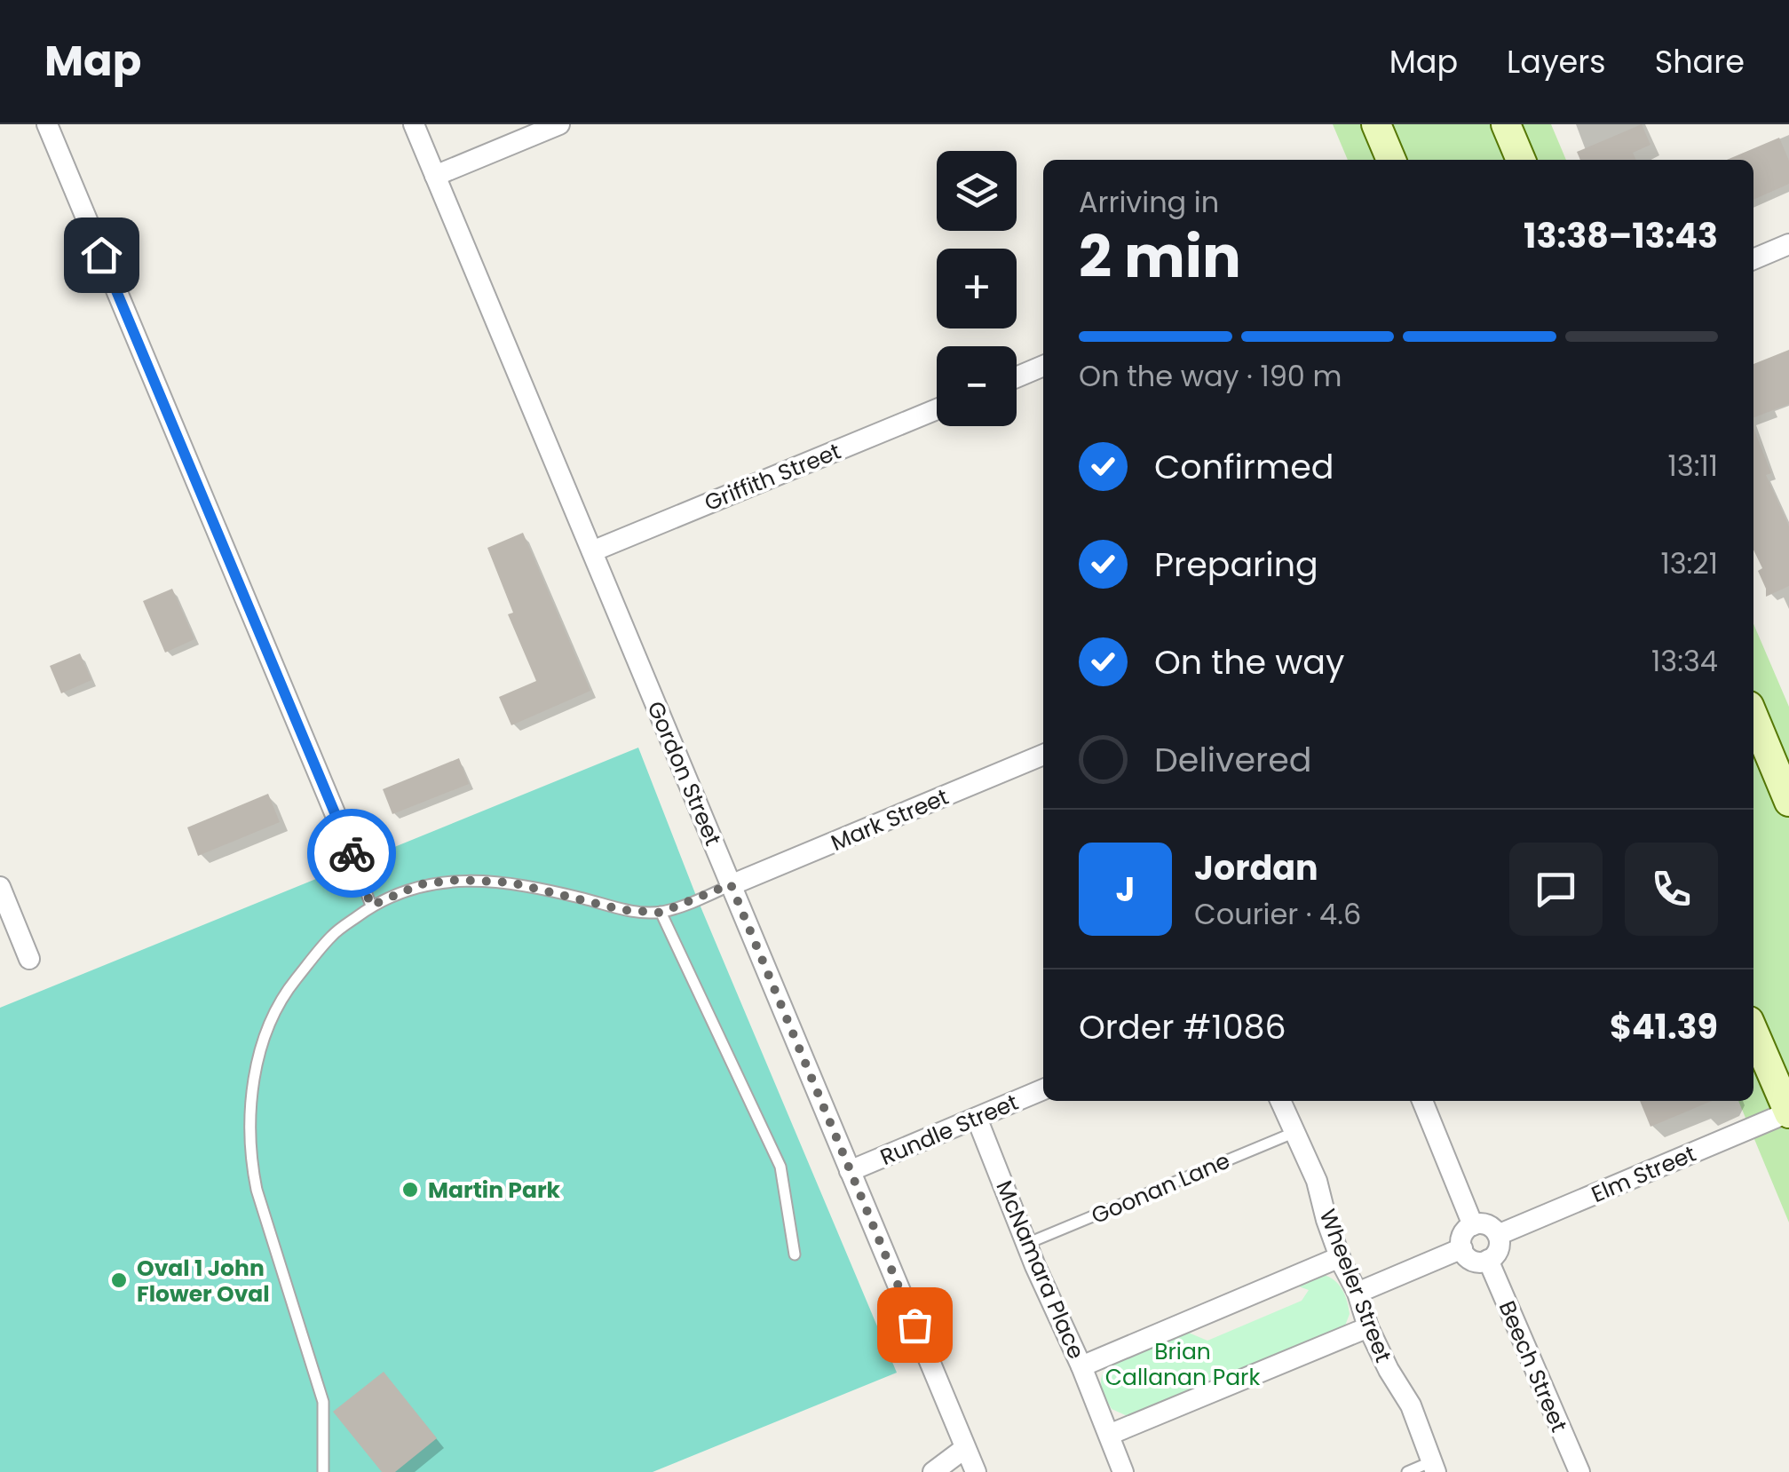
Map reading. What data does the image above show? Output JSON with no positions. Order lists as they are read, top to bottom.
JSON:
{
  "streets": {
    "street": [
      "Griffith Street",
      "Gordon Street",
      "Mark Street",
      "Rundle Street",
      "Elm Street",
      "McNamara Place",
      "Wheeler Street",
      "Beech Street"
    ],
    "lane": ["Goonan Lane"]
  },
  "crossings": [
    ["Griffith Street", "Gordon Street"],
    ["Gordon Street", "Mark Street"],
    ["Gordon Street", "Rundle Street"],
    ["Rundle Street", "McNamara Place"],
    ["Elm Street", "Beech Street"],
    ["Goonan Lane", "McNamara Place"],
    ["Goonan Lane", "Wheeler Street"]
  ],
  "parks": ["Brian Callanan Park"],
  "places": ["Martin Park", "Oval 1 John Flower Oval"],
  "page": {
    "header": "Map",
    "nav": ["Map", "Layers", "Share"],
    "map_buttons": ["+", "−"],
    "heading": ["2 min", "Arriving in", "13:38–13:43"],
    "panel": [
      "Jordan",
      "Courier · 4.6",
      "Order #1086",
      "$41.39"
    ],
    "bar": "On the way · 190 m",
    "list": [
      ["Confirmed", "13:11"],
      ["Preparing", "13:21"],
      ["On the way", "13:34"],
      "Delivered"
    ],
    "round": "J"
  }
}
